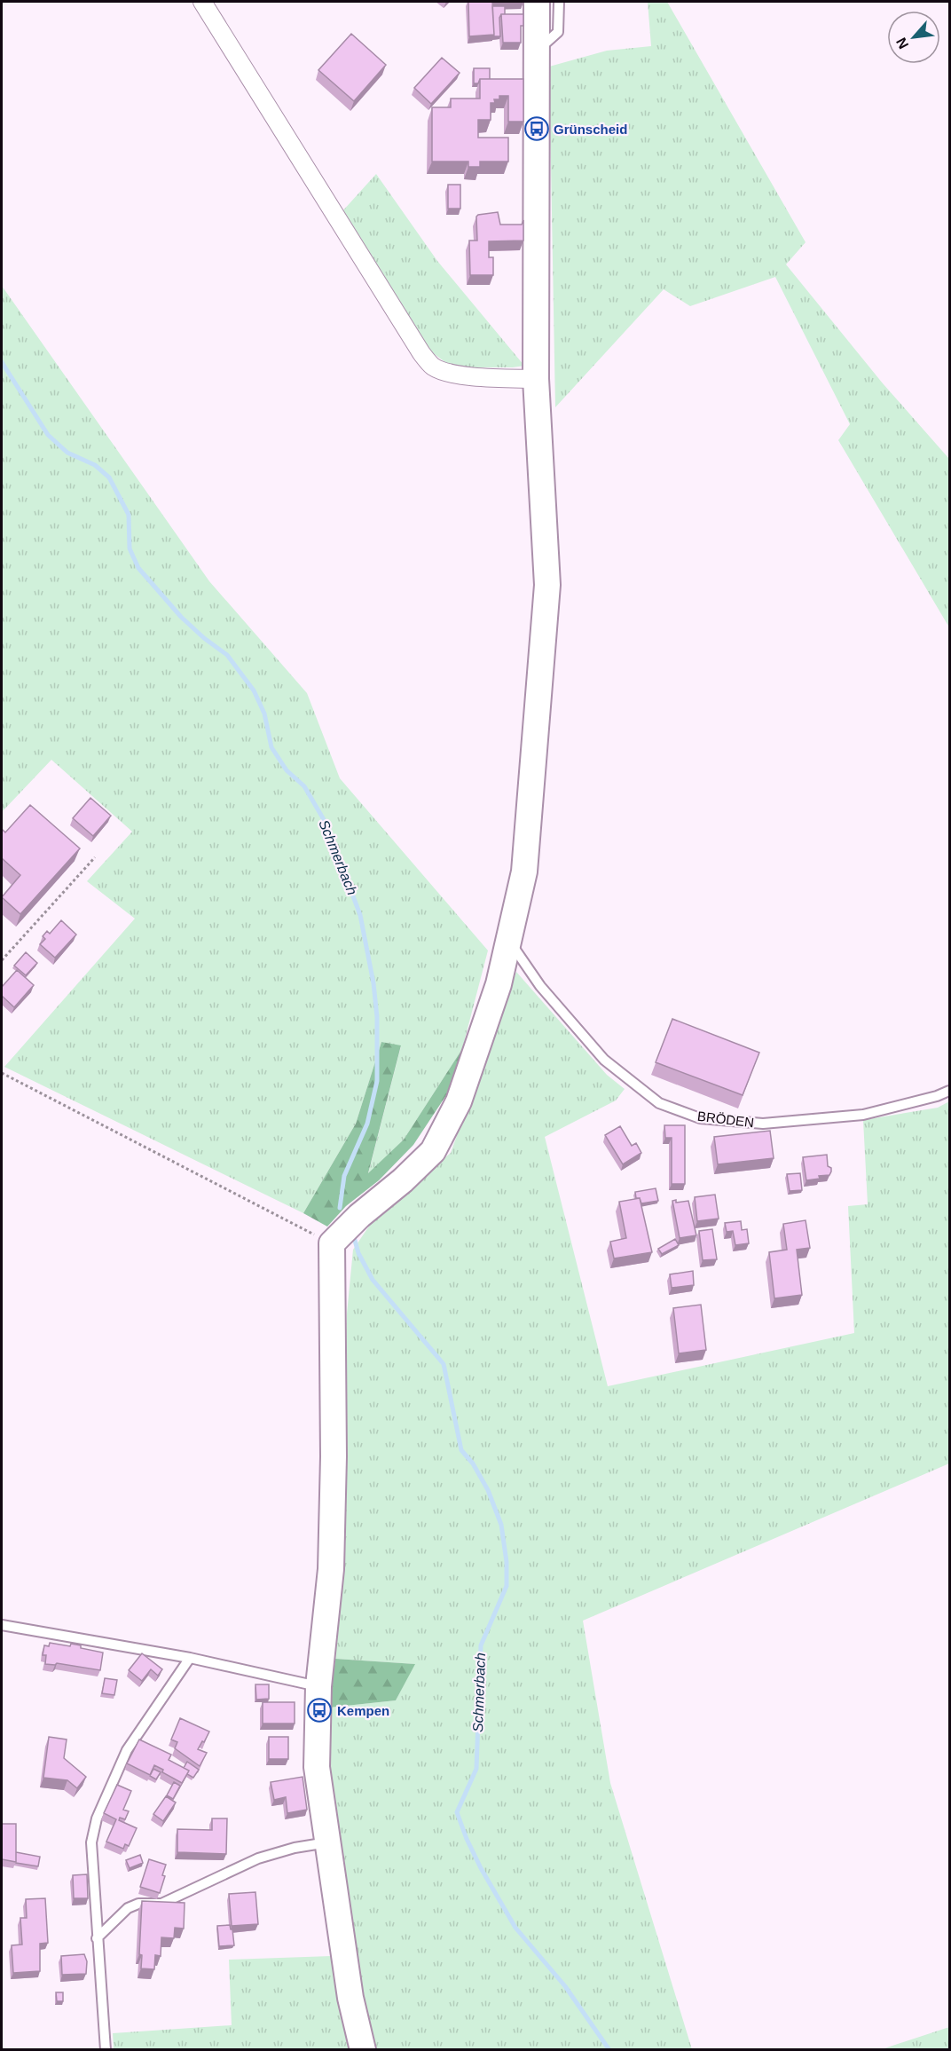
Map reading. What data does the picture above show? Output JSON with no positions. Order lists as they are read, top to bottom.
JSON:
{
  "streets": {
    "lane": ["BRÖDEN"]
  },
  "water": ["Schmerbach"],
  "places": {
    "bus stop": ["Grünscheid", "Kempen"]
  },
  "north": "bottom left"
}
